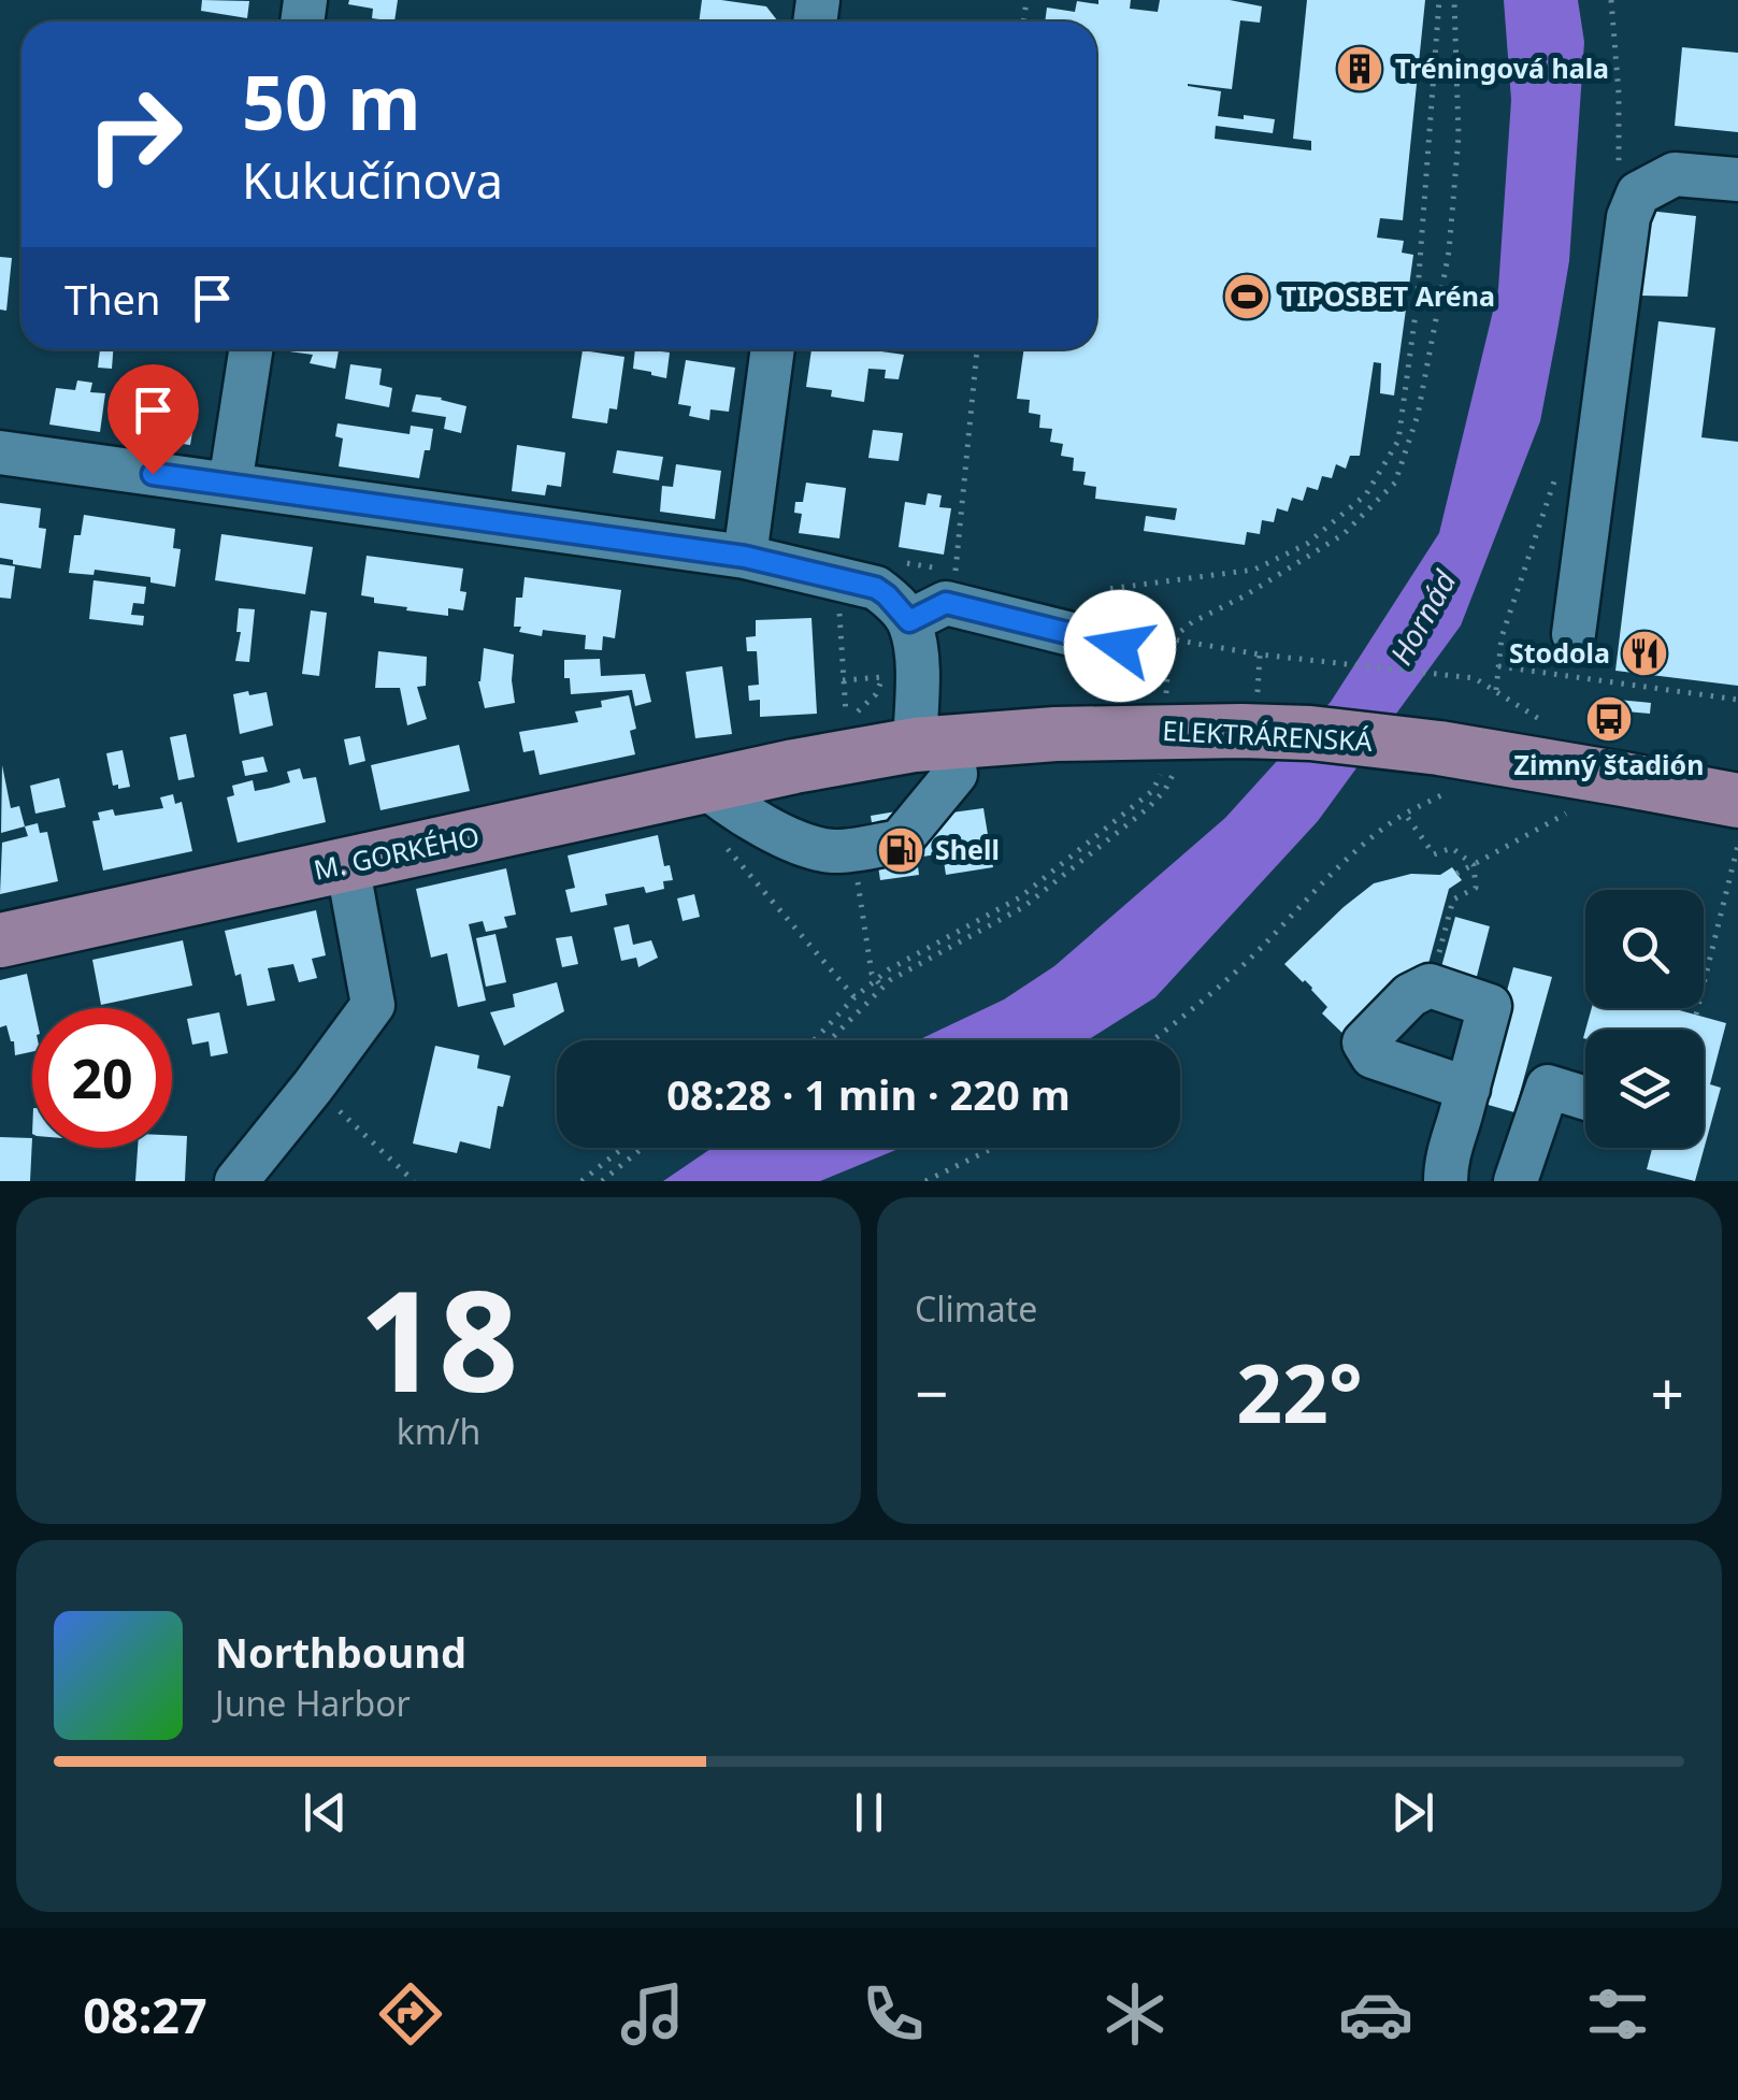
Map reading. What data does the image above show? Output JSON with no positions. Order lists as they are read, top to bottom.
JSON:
{
  "streets": {
    "main road": ["ELEKTRÁRENSKÁ", "M. GORKÉHO"]
  },
  "crossings": [
    ["ELEKTRÁRENSKÁ", "M. GORKÉHO"]
  ],
  "water": ["Hornád"],
  "places": {
    "building": ["Tréningová hala"],
    "sports": ["TIPOSBET Aréna"],
    "restaurant": ["Stodola"],
    "bus stop": ["Zimný štadión"],
    "fuel station": ["Shell"]
  },
  "page": {
    "turn": ["50 m", "Kukučínova"],
    "then": "Then",
    "limit": "20",
    "trip": "08:28 · 1 min · 220 m",
    "tile": [
      ["18", "km/h"],
      "Climate"
    ],
    "heat": ["−", "22°", "+"],
    "song": ["Northbound", "June Harbor"],
    "tabs": "08:27"
  }
}
